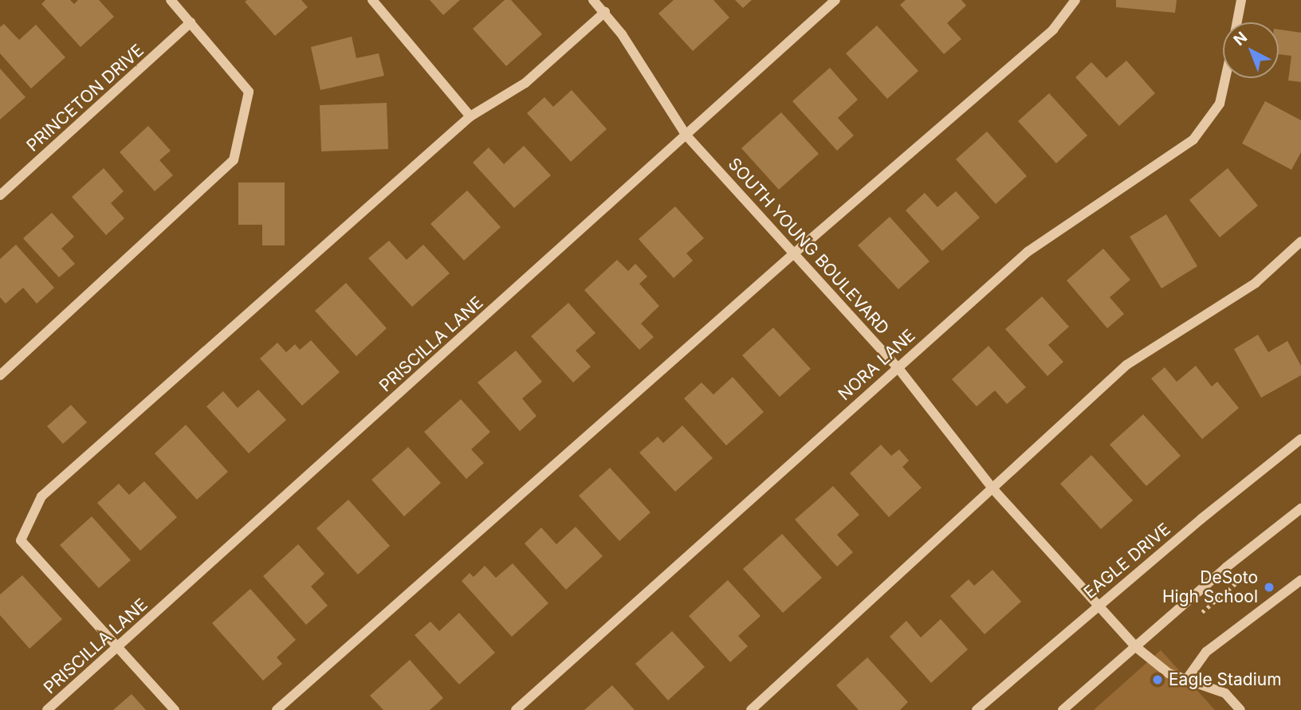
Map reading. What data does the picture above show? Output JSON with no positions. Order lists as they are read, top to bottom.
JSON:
{
  "streets": {
    "street": [
      "PRINCETON DRIVE",
      "SOUTH YOUNG BOULEVARD",
      "PRISCILLA LANE",
      "NORA LANE",
      "EAGLE DRIVE"
    ]
  },
  "crossings": [
    ["SOUTH YOUNG BOULEVARD", "PRISCILLA LANE"],
    ["SOUTH YOUNG BOULEVARD", "NORA LANE"],
    ["SOUTH YOUNG BOULEVARD", "EAGLE DRIVE"]
  ],
  "places": ["DeSoto High School", "Eagle Stadium"],
  "north": "top left"
}
